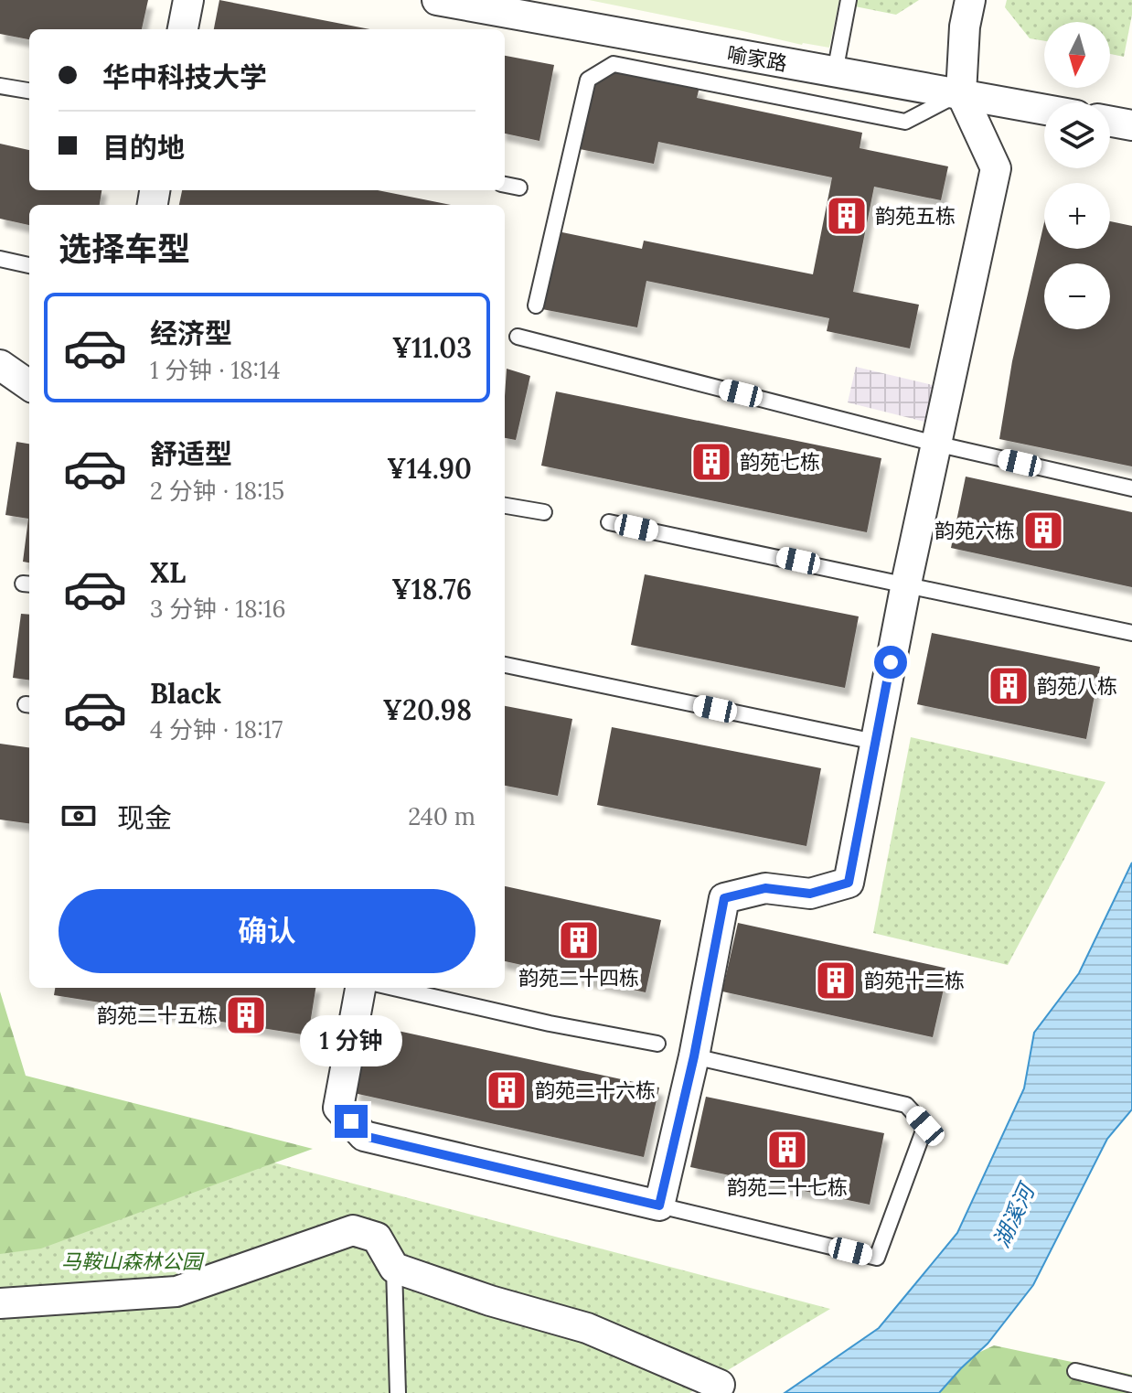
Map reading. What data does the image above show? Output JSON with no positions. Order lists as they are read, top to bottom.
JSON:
{
  "streets": {
    "street": ["喻家路"]
  },
  "water": ["湖溪河"],
  "parks": ["马鞍山森林公园"],
  "places": {
    "building": [
      "韵苑五栋",
      "韵苑七栋",
      "韵苑六栋",
      "韵苑八栋",
      "韵苑二十四栋",
      "韵苑十二栋",
      "韵苑二十五栋",
      "韵苑二十六栋",
      "韵苑二十七栋"
    ]
  },
  "north": "bottom",
  "page": {
    "map_buttons": ["+", "−"],
    "banner": ["华中科技大学", "目的地"],
    "heading": "选择车型",
    "list": [
      {
        "name": "经济型",
        "note": "1 分钟 · 18:14",
        "value": "¥11.03"
      },
      {
        "name": "舒适型",
        "note": "2 分钟 · 18:15",
        "value": "¥14.90"
      },
      {
        "name": "XL",
        "note": "3 分钟 · 18:16",
        "value": "¥18.76"
      },
      {
        "name": "Black",
        "note": "4 分钟 · 18:17",
        "value": "¥20.98"
      }
    ],
    "pay": ["现金", "240 m"],
    "buttons": "确认",
    "bubble": "1 分钟"
  }
}
